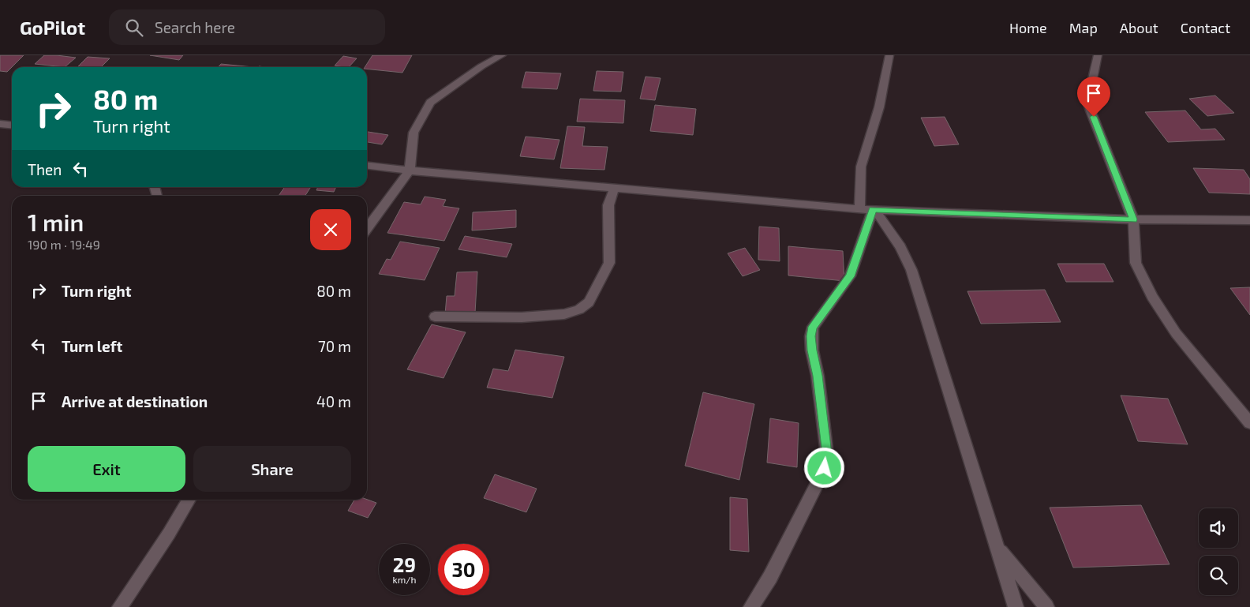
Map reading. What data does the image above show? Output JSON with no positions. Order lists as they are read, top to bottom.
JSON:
{
  "page": {
    "header": "GoPilot",
    "search": "Search here",
    "nav": [
      "Home",
      "Map",
      "About",
      "Contact"
    ],
    "turn": ["80 m", "Turn right"],
    "then": "Then",
    "heading": ["1 min", "190 m · 19:49"],
    "list": [
      {
        "name": "Turn right",
        "value": "80 m"
      },
      {
        "name": "Turn left",
        "value": "70 m"
      },
      {
        "name": "Arrive at destination",
        "value": "40 m"
      }
    ],
    "buttons": ["Exit", "Share"],
    "speed": "29 km/h",
    "limit": "30"
  }
}
